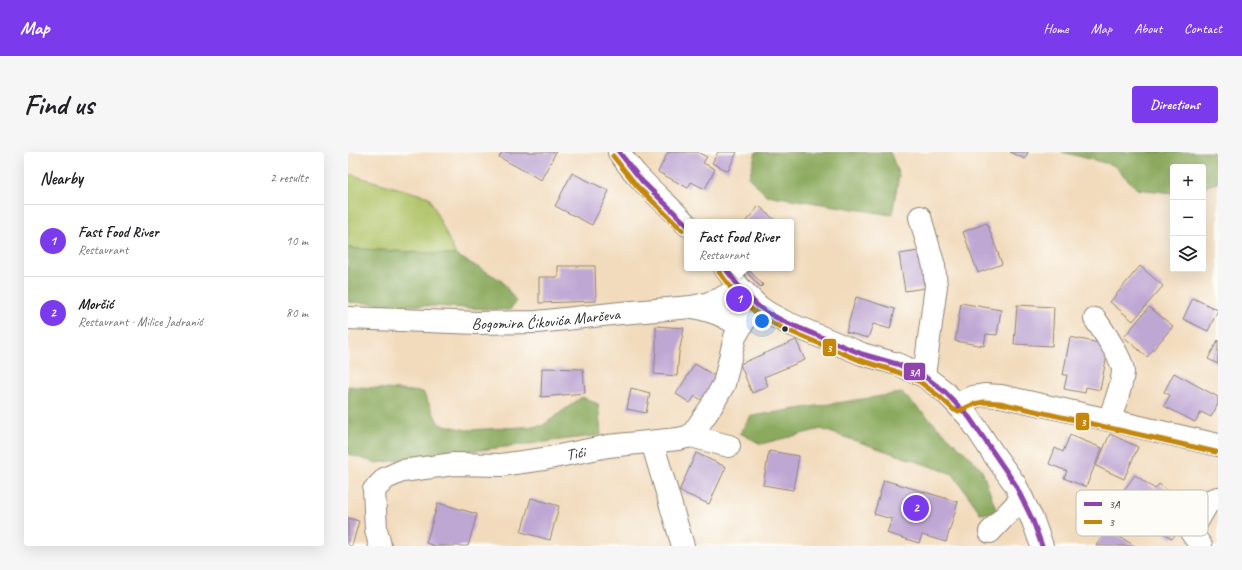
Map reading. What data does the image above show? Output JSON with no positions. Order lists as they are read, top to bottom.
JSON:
{
  "streets": {
    "street": ["Bogomira Ćikovića Marčeva", "Tići"]
  },
  "lines": ["transit line 3A", "transit line 3"],
  "legend": ["3A", "3"],
  "page": {
    "header": "Map",
    "nav": [
      "Home",
      "Map",
      "About",
      "Contact"
    ],
    "buttons": "Directions",
    "title": "Find us",
    "heading": ["Nearby", "2 results"],
    "map_buttons": ["+", "−"],
    "list": [
      {
        "mark": "1",
        "name": "Fast Food River",
        "note": "Restaurant",
        "value": "10 m"
      },
      {
        "mark": "2",
        "name": "Morčić",
        "note": "Restaurant · Milice Jadranić",
        "value": "80 m"
      }
    ],
    "popup": ["Fast Food River", "Restaurant"],
    "pins": ["1", "2"]
  }
}
